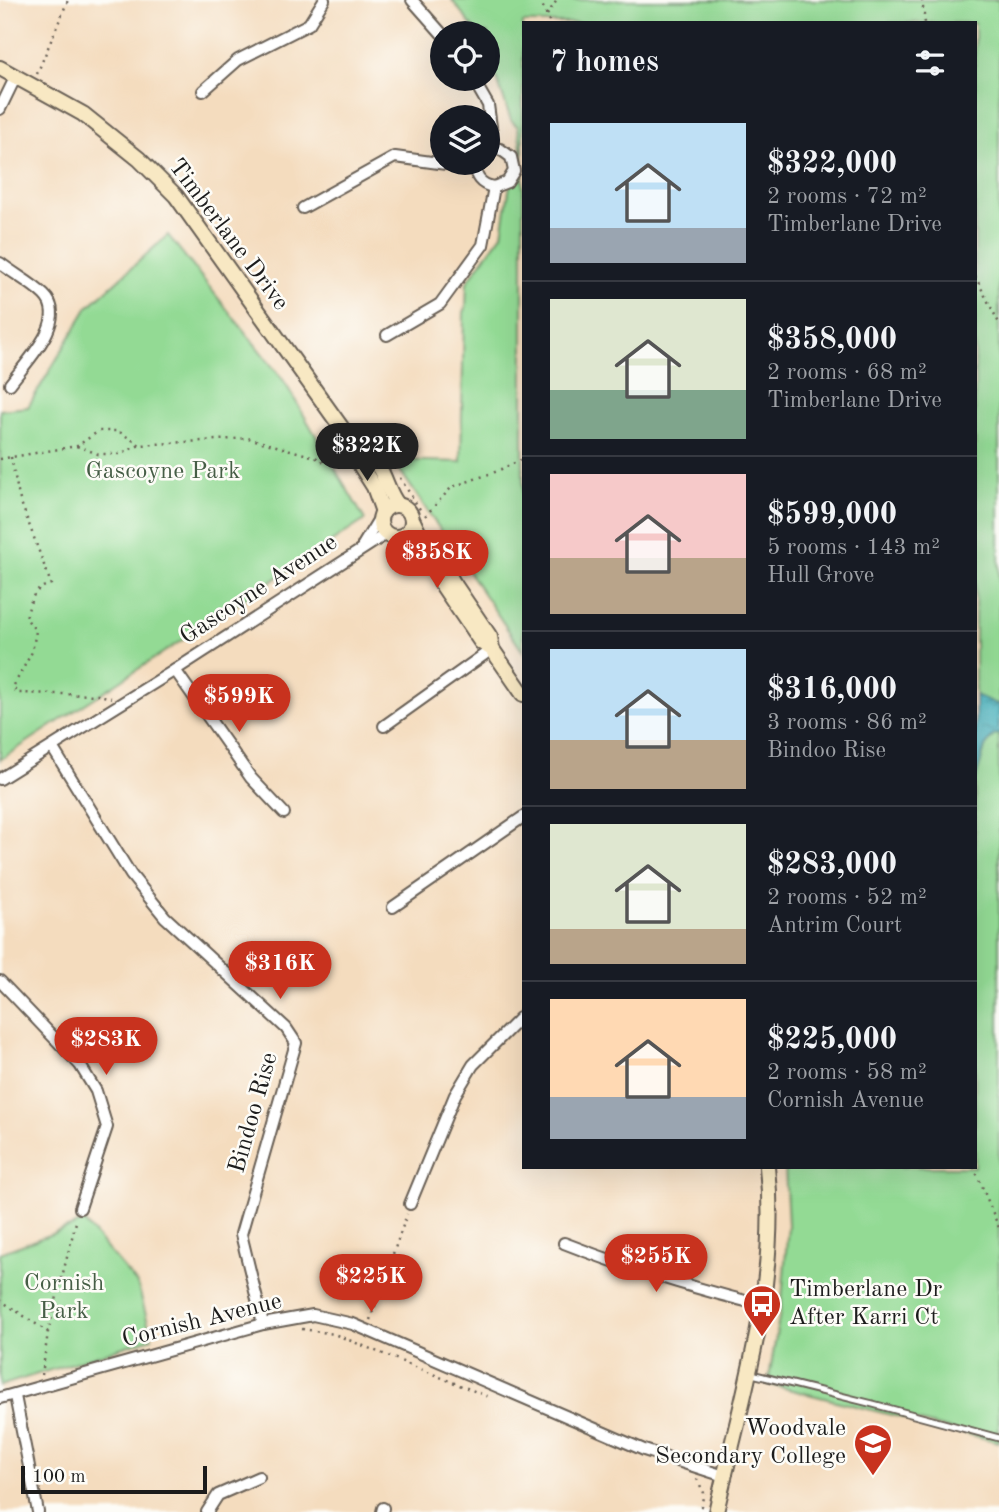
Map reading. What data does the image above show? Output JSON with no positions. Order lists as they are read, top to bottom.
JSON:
{
  "streets": {
    "street": [
      "Timberlane Drive",
      "Gascoyne Avenue",
      "Bindoo Rise",
      "Cornish Avenue"
    ]
  },
  "crossings": [
    ["Timberlane Drive", "Gascoyne Avenue"],
    ["Gascoyne Avenue", "Bindoo Rise"],
    ["Bindoo Rise", "Cornish Avenue"]
  ],
  "parks": ["Gascoyne Park", "Cornish Park"],
  "places": {
    "bus stop": ["Timberlane Dr After Karri Ct"],
    "school or university": ["Woodvale Secondary College"]
  },
  "scale_bar": "100 m",
  "page": {
    "heading": "7 homes",
    "list": [
      {
        "name": "$322,000",
        "note": "2 rooms · 72 m² · Timberlane Drive"
      },
      {
        "name": "$358,000",
        "note": "2 rooms · 68 m² · Timberlane Drive"
      },
      {
        "name": "$599,000",
        "note": "5 rooms · 143 m² · Hull Grove"
      },
      {
        "name": "$316,000",
        "note": "3 rooms · 86 m² · Bindoo Rise"
      },
      {
        "name": "$283,000",
        "note": "2 rooms · 52 m² · Antrim Court"
      },
      {
        "name": "$225,000",
        "note": "2 rooms · 58 m² · Cornish Avenue"
      }
    ],
    "price": [
      "$322K",
      "$358K",
      "$599K",
      "$316K",
      "$283K",
      "$255K",
      "$225K"
    ],
    "scale": "100 m"
  }
}
